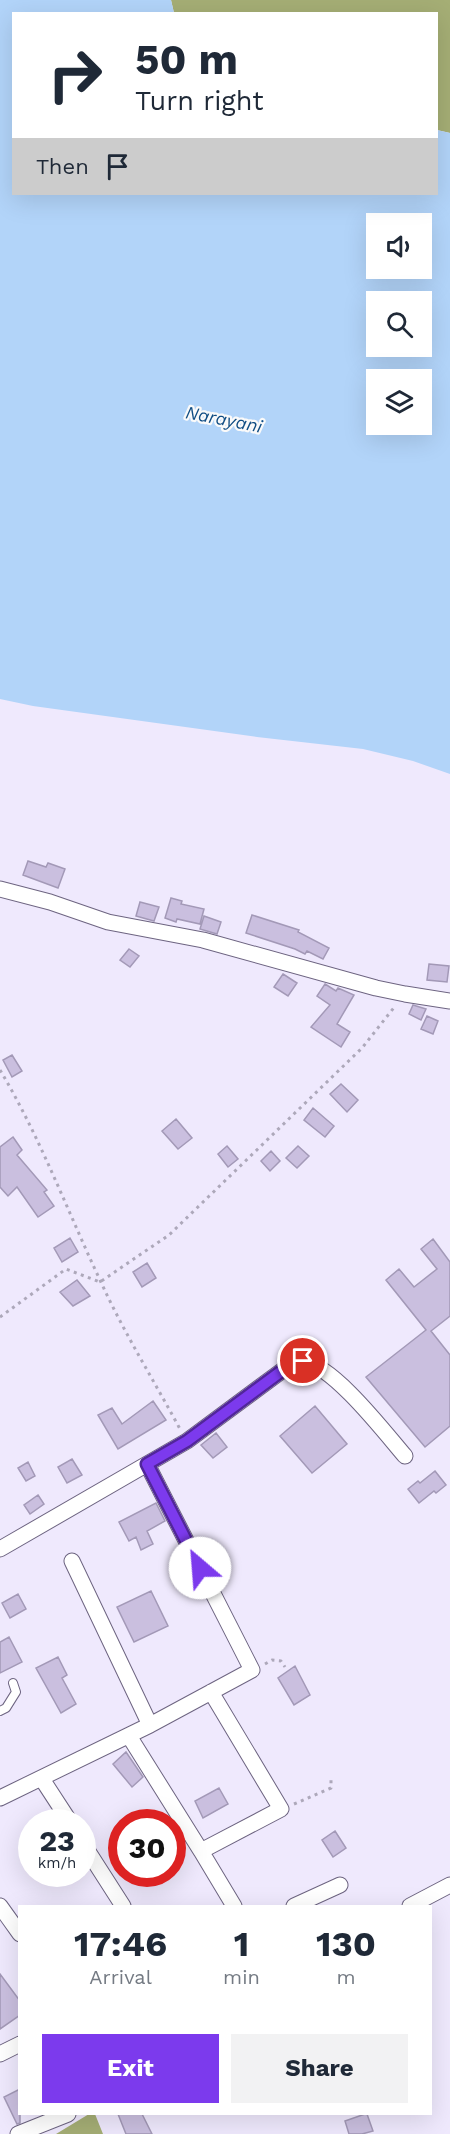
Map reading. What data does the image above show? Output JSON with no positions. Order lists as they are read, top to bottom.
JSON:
{
  "water": ["Narayani"],
  "page": {
    "turn": ["50 m", "Turn right"],
    "then": "Then",
    "speed": "23 km/h",
    "limit": "30",
    "eta": [
      "17:46",
      "Arrival",
      "1",
      "min",
      "130",
      "m"
    ],
    "buttons": ["Exit", "Share"]
  }
}
